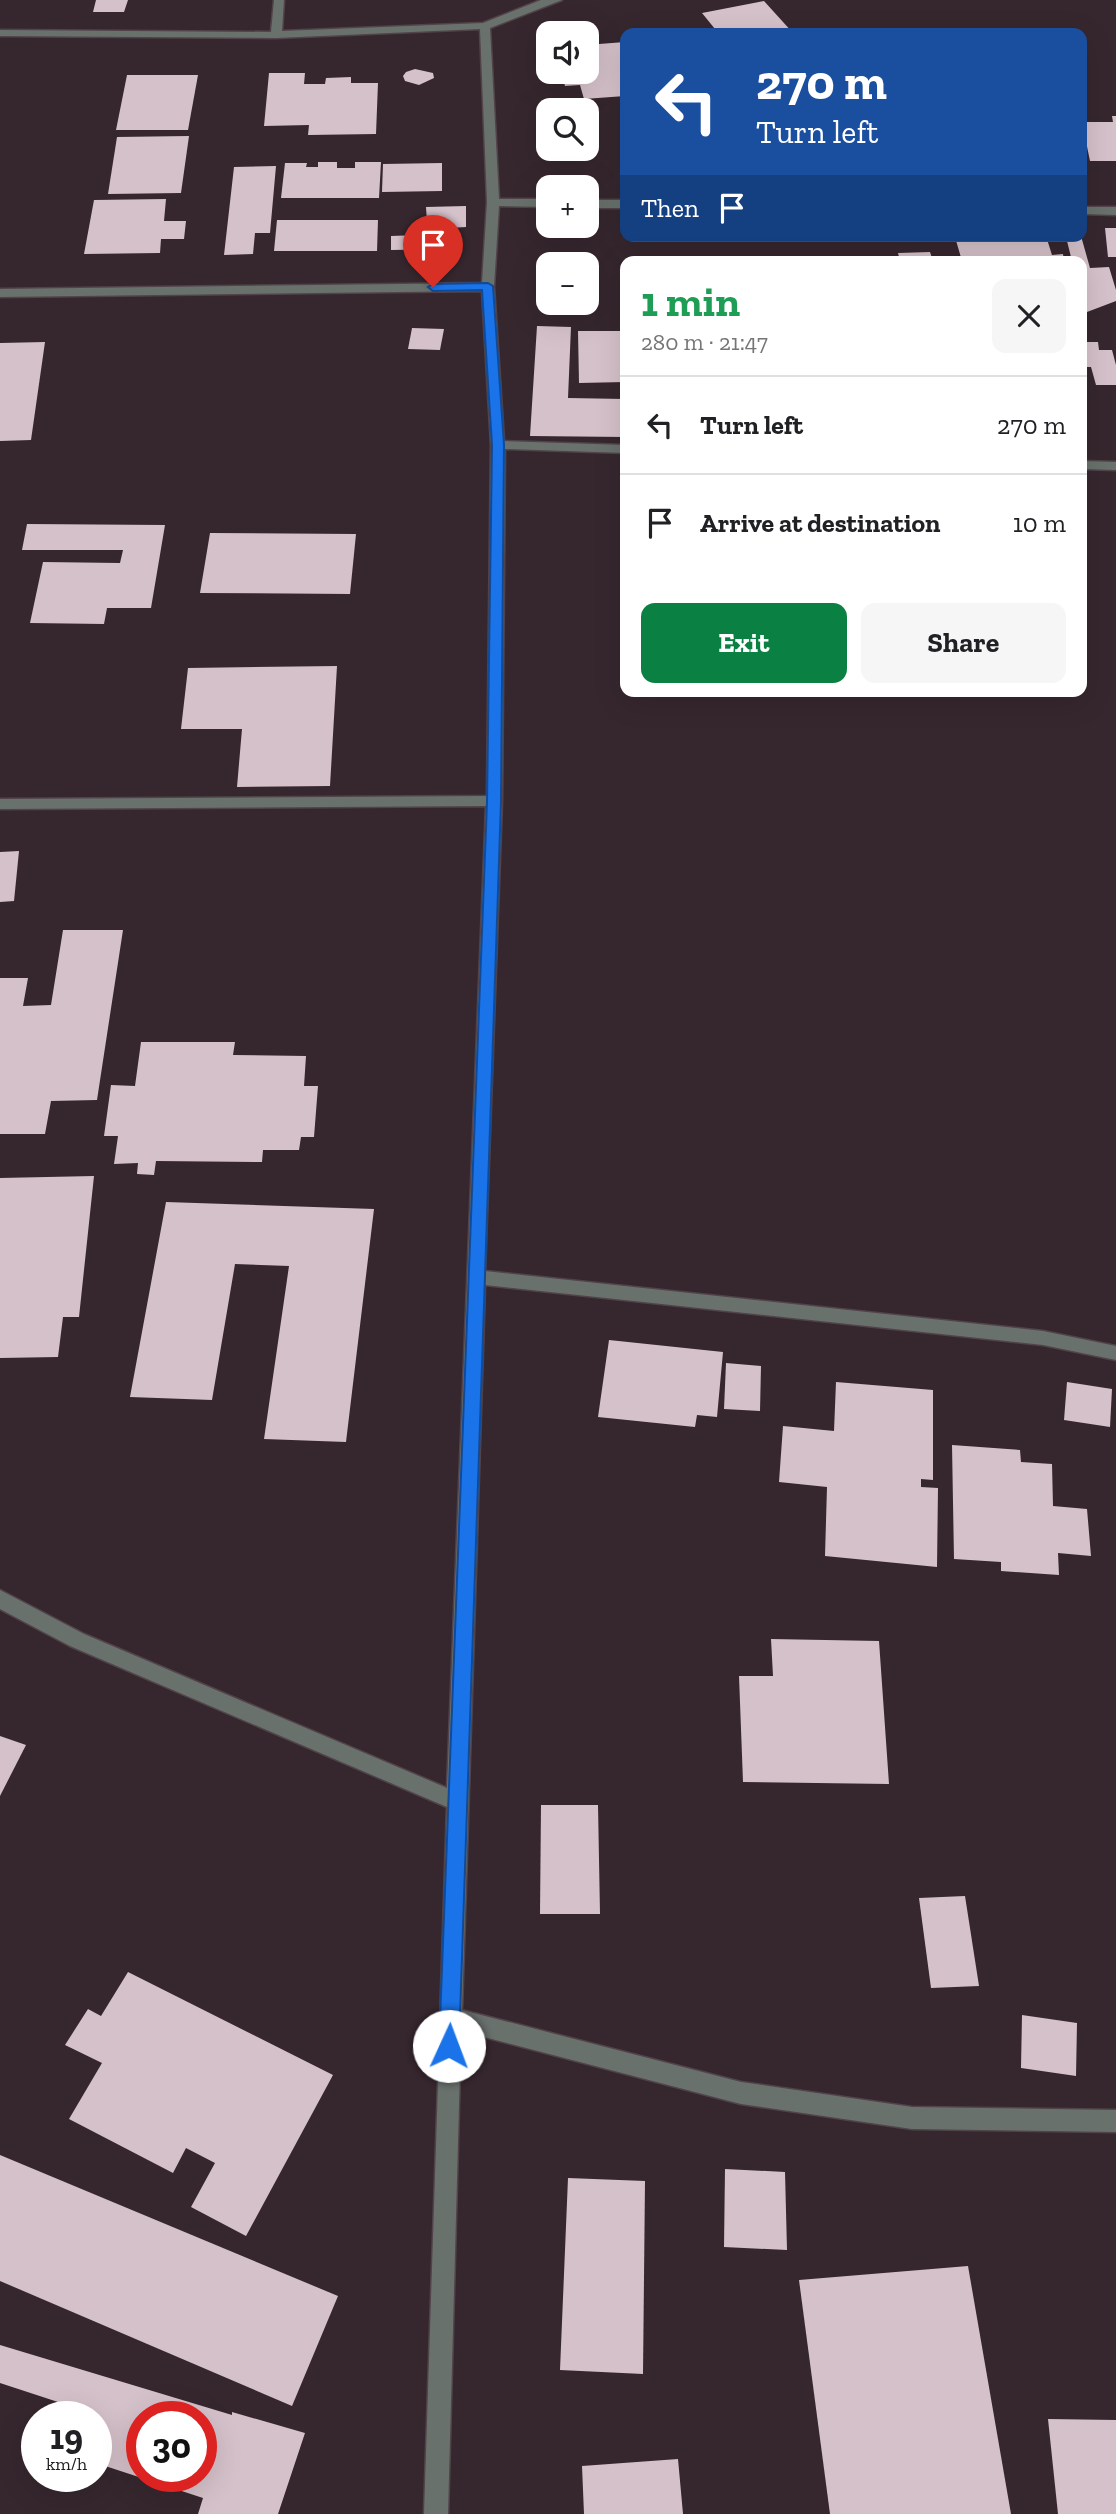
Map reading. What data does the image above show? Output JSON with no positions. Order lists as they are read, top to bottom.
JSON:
{
  "page": {
    "map_buttons": ["+", "−"],
    "turn": ["270 m", "Turn left"],
    "then": "Then",
    "heading": ["1 min", "280 m · 21:47"],
    "list": [
      {
        "name": "Turn left",
        "value": "270 m"
      },
      {
        "name": "Arrive at destination",
        "value": "10 m"
      }
    ],
    "buttons": ["Exit", "Share"],
    "speed": "19 km/h",
    "limit": "30"
  }
}
